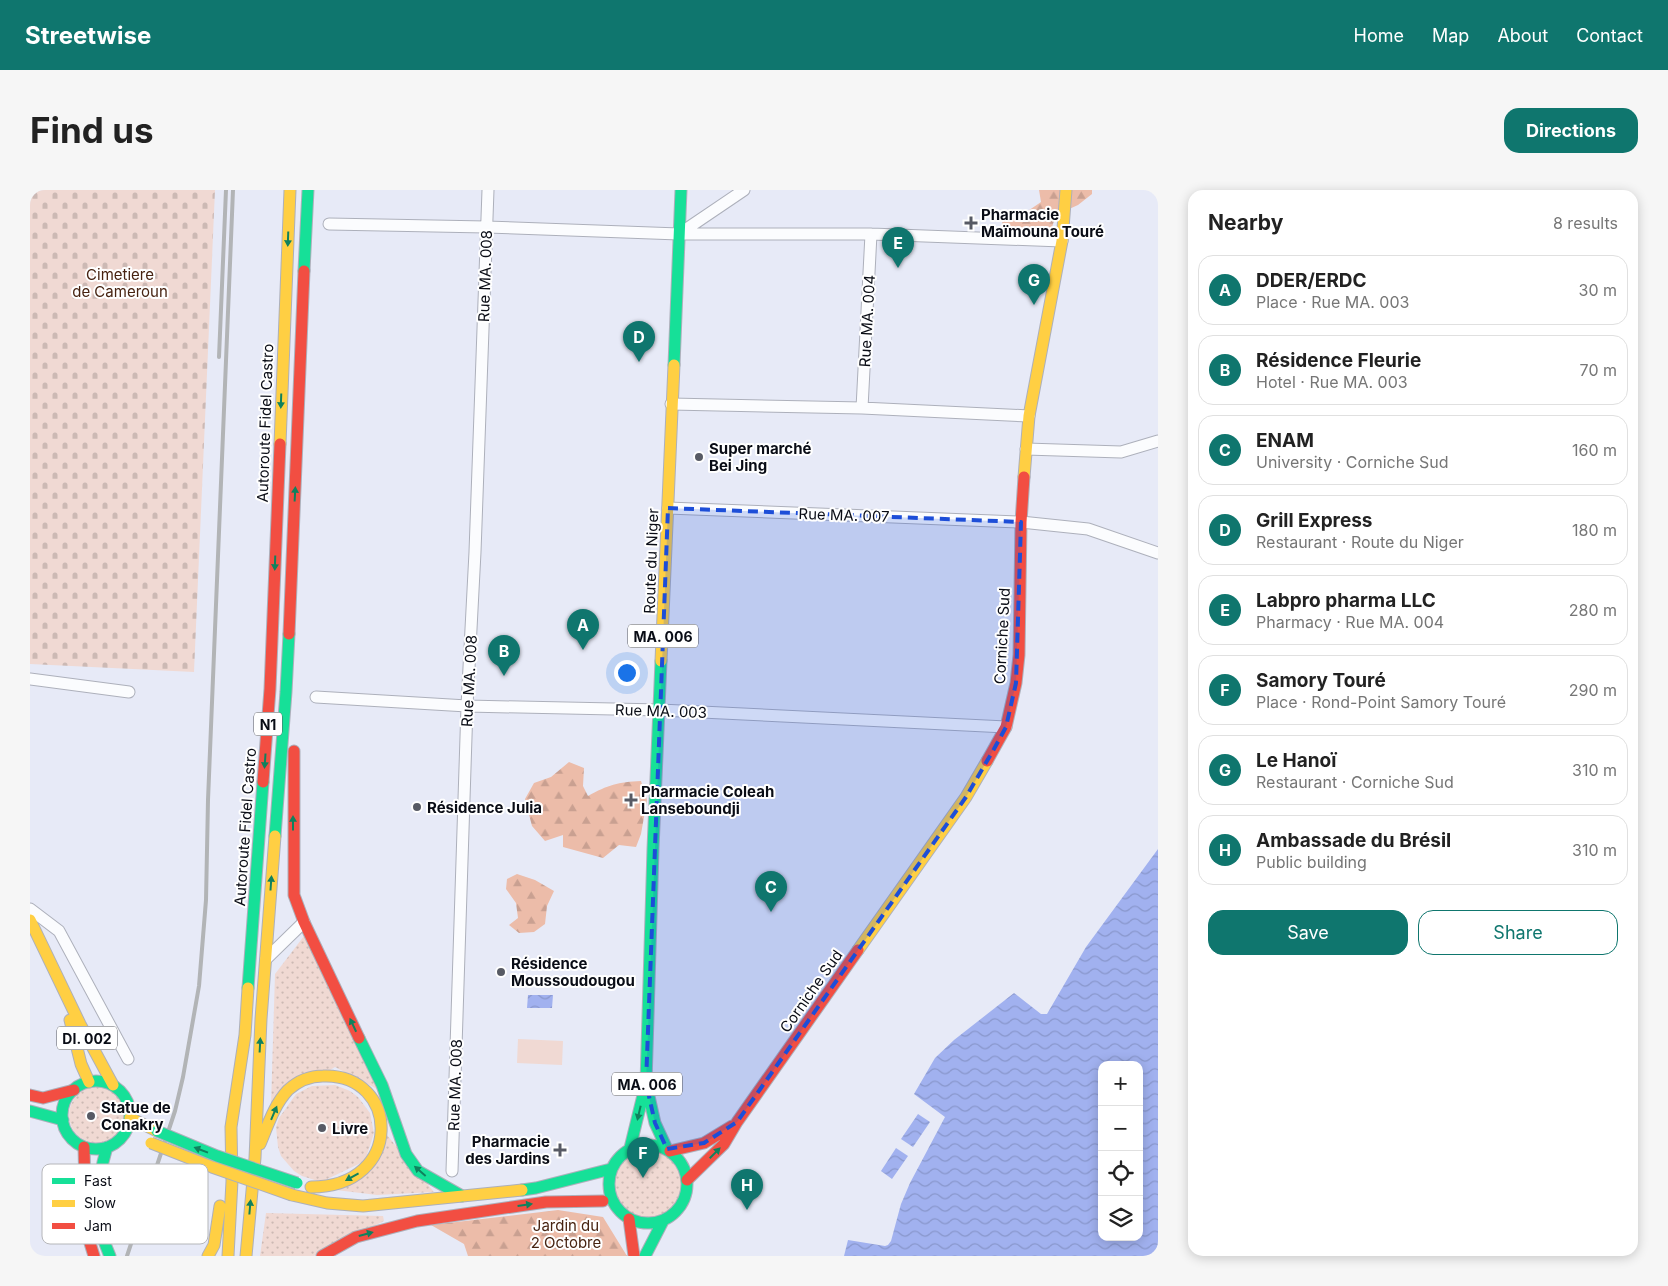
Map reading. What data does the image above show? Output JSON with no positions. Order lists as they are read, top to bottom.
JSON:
{
  "streets": {
    "main road": [
      "Autoroute Fidel Castro",
      "Route du Niger",
      "MA. 006",
      "Corniche Sud",
      "N1",
      "DI. 002"
    ],
    "street": [
      "Rue MA. 008",
      "Rue MA. 004",
      "Rue MA. 007",
      "Rue MA. 003"
    ]
  },
  "crossings": [
    ["Rue MA. 008", "Rue MA. 003"],
    ["Rue MA. 007", "Route du Niger"],
    ["Rue MA. 007", "Corniche Sud"],
    ["Route du Niger", "Corniche Sud"],
    ["Route du Niger", "Rue MA. 003"],
    ["Corniche Sud", "Rue MA. 003"]
  ],
  "parks": ["Cimetiere de Cameroun", "Jardin du 2 Octobre"],
  "places": {
    "health": ["Pharmacie Maïmouna Touré", "Pharmacie Coleah Lanseboundji", "Pharmacie des Jardins"],
    "other": [
      "Super marché Bei Jing",
      "Résidence Julia",
      "Résidence Moussoudougou",
      "Statue de Conakry",
      "Livre"
    ]
  },
  "legend": ["Fast", "Slow", "Jam"],
  "page": {
    "header": "Streetwise",
    "nav": [
      "Home",
      "Map",
      "About",
      "Contact"
    ],
    "buttons": [
      "Directions",
      ["Save", "Share"]
    ],
    "title": "Find us",
    "heading": ["Nearby", "8 results"],
    "pins": [
      "E",
      "G",
      "D",
      "A",
      "B",
      "C",
      "F",
      "H"
    ],
    "list": [
      {
        "mark": "A",
        "name": "DDER/ERDC",
        "note": "Place · Rue MA. 003",
        "value": "30 m"
      },
      {
        "mark": "B",
        "name": "Résidence Fleurie",
        "note": "Hotel · Rue MA. 003",
        "value": "70 m"
      },
      {
        "mark": "C",
        "name": "ENAM",
        "note": "University · Corniche Sud",
        "value": "160 m"
      },
      {
        "mark": "D",
        "name": "Grill Express",
        "note": "Restaurant · Route du Niger",
        "value": "180 m"
      },
      {
        "mark": "E",
        "name": "Labpro pharma LLC",
        "note": "Pharmacy · Rue MA. 004",
        "value": "280 m"
      },
      {
        "mark": "F",
        "name": "Samory Touré",
        "note": "Place · Rond-Point Samory Touré",
        "value": "290 m"
      },
      {
        "mark": "G",
        "name": "Le Hanoï",
        "note": "Restaurant · Corniche Sud",
        "value": "310 m"
      },
      {
        "mark": "H",
        "name": "Ambassade du Brésil",
        "note": "Public building",
        "value": "310 m"
      }
    ],
    "map_buttons": ["+", "−"]
  }
}
